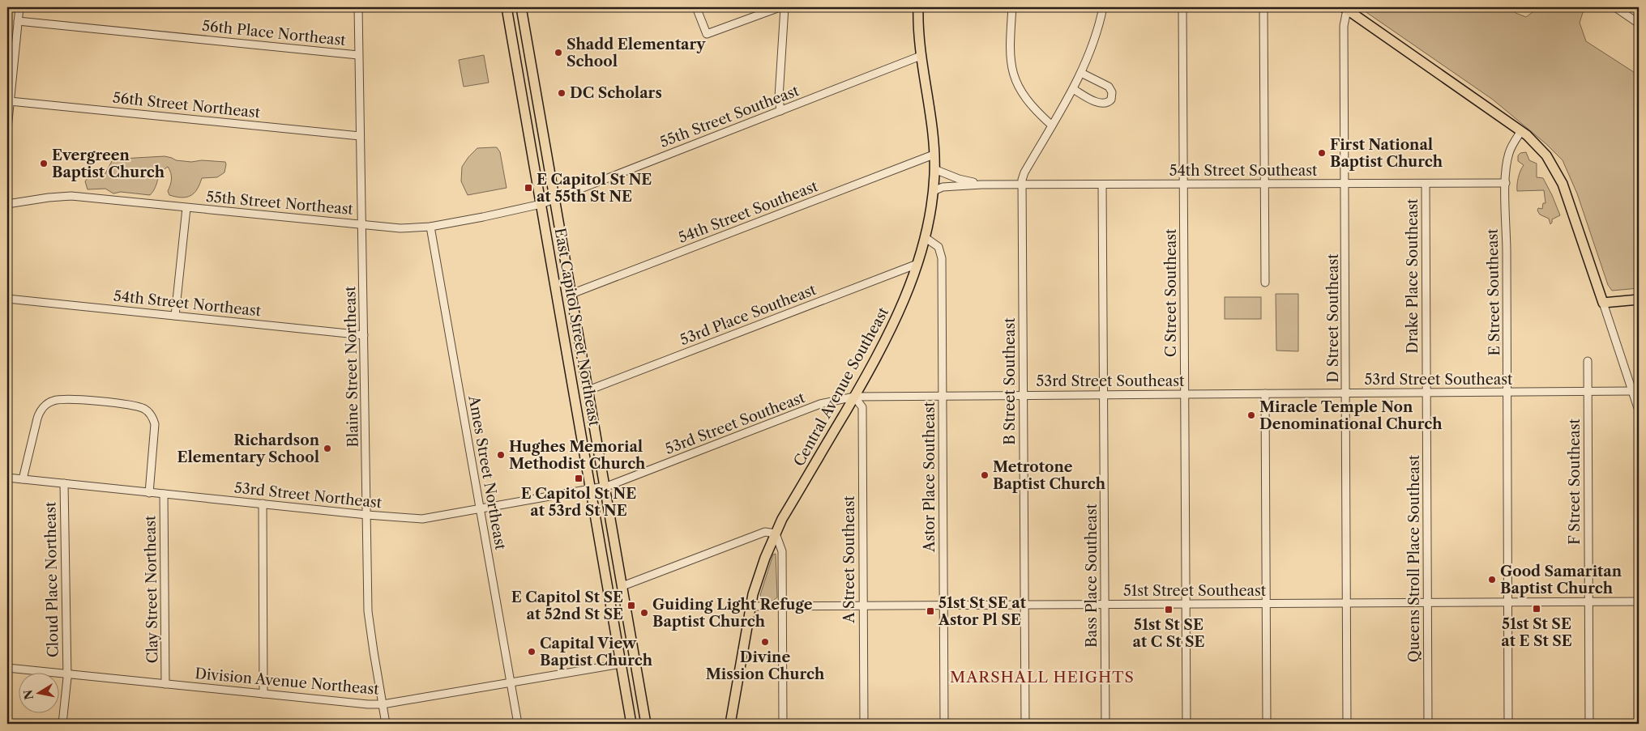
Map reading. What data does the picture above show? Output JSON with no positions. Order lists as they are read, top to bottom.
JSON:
{
  "streets": {
    "main road": ["East Capitol Street Northeast", "Central Avenue Southeast"],
    "street": [
      "56th Place Northeast",
      "56th Street Northeast",
      "55th Street Southeast",
      "54th Street Southeast",
      "55th Street Northeast",
      "Drake Place Southeast",
      "E Street Southeast",
      "C Street Southeast",
      "54th Street Northeast",
      "53rd Place Southeast",
      "D Street Southeast",
      "Blaine Street Northeast",
      "53rd Street Southeast",
      "B Street Southeast",
      "Ames Street Northeast",
      "Astor Place Southeast",
      "F Street Southeast",
      "53rd Street Northeast",
      "Queens Stroll Place Southeast",
      "A Street Southeast",
      "Bass Place Southeast",
      "Cloud Place Northeast",
      "Clay Street Northeast",
      "51st Street Southeast",
      "Division Avenue Northeast"
    ]
  },
  "crossings": [
    ["56th Place Northeast", "Blaine Street Northeast"],
    ["56th Street Northeast", "Blaine Street Northeast"],
    ["55th Street Southeast", "55th Street Northeast"],
    ["55th Street Southeast", "East Capitol Street Northeast"],
    ["55th Street Southeast", "Central Avenue Southeast"],
    ["54th Street Southeast", "Drake Place Southeast"],
    ["54th Street Southeast", "E Street Southeast"],
    ["54th Street Southeast", "C Street Southeast"],
    ["54th Street Southeast", "D Street Southeast"],
    ["54th Street Southeast", "B Street Southeast"],
    ["54th Street Southeast", "Central Avenue Southeast"],
    ["54th Street Southeast", "Bass Place Southeast"],
    ["55th Street Northeast", "East Capitol Street Northeast"],
    ["55th Street Northeast", "Blaine Street Northeast"],
    ["55th Street Northeast", "Ames Street Northeast"],
    ["Drake Place Southeast", "53rd Street Southeast"],
    ["Drake Place Southeast", "Queens Stroll Place Southeast"],
    ["E Street Southeast", "53rd Street Southeast"],
    ["E Street Southeast", "51st Street Southeast"],
    ["C Street Southeast", "53rd Street Southeast"],
    ["C Street Southeast", "51st Street Southeast"],
    ["54th Street Northeast", "Blaine Street Northeast"],
    ["53rd Place Southeast", "Central Avenue Southeast"],
    ["D Street Southeast", "53rd Street Southeast"],
    ["D Street Southeast", "51st Street Southeast"],
    ["East Capitol Street Northeast", "53rd Street Northeast"],
    ["East Capitol Street Northeast", "Division Avenue Northeast"],
    ["Blaine Street Northeast", "53rd Street Northeast"],
    ["Blaine Street Northeast", "Division Avenue Northeast"],
    ["53rd Street Southeast", "B Street Southeast"],
    ["53rd Street Southeast", "Central Avenue Southeast"],
    ["53rd Street Southeast", "Astor Place Southeast"],
    ["53rd Street Southeast", "F Street Southeast"],
    ["53rd Street Southeast", "53rd Street Northeast"],
    ["53rd Street Southeast", "Queens Stroll Place Southeast"],
    ["53rd Street Southeast", "A Street Southeast"],
    ["53rd Street Southeast", "Bass Place Southeast"],
    ["B Street Southeast", "51st Street Southeast"],
    ["Central Avenue Southeast", "Astor Place Southeast"],
    ["Central Avenue Southeast", "A Street Southeast"],
    ["Central Avenue Southeast", "51st Street Southeast"],
    ["Ames Street Northeast", "53rd Street Northeast"],
    ["Ames Street Northeast", "Division Avenue Northeast"],
    ["Astor Place Southeast", "51st Street Southeast"],
    ["F Street Southeast", "51st Street Southeast"],
    ["53rd Street Northeast", "Cloud Place Northeast"],
    ["53rd Street Northeast", "Clay Street Northeast"],
    ["Queens Stroll Place Southeast", "51st Street Southeast"],
    ["A Street Southeast", "51st Street Southeast"],
    ["Bass Place Southeast", "51st Street Southeast"],
    ["Cloud Place Northeast", "Division Avenue Northeast"],
    ["Clay Street Northeast", "Division Avenue Northeast"]
  ],
  "districts": ["MARSHALL HEIGHTS"],
  "places": {
    "other": [
      "Shadd Elementary School",
      "DC Scholars",
      "First National Baptist Church",
      "Evergreen Baptist Church",
      "Miracle Temple Non Denominational Church",
      "Richardson Elementary School",
      "Hughes Memorial Methodist Church",
      "Metrotone Baptist Church",
      "Good Samaritan Baptist Church",
      "Guiding Light Refuge Baptist Church",
      "Divine Mission Church",
      "Capital View Baptist Church"
    ],
    "transit": [
      "E Capitol St NE at 55th St NE",
      "E Capitol St NE at 53rd St NE",
      "E Capitol St SE at 52nd St SE",
      "51st St SE at E St SE",
      "51st St SE at C St SE",
      "51st St SE at Astor Pl SE"
    ]
  },
  "north": "left"
}
